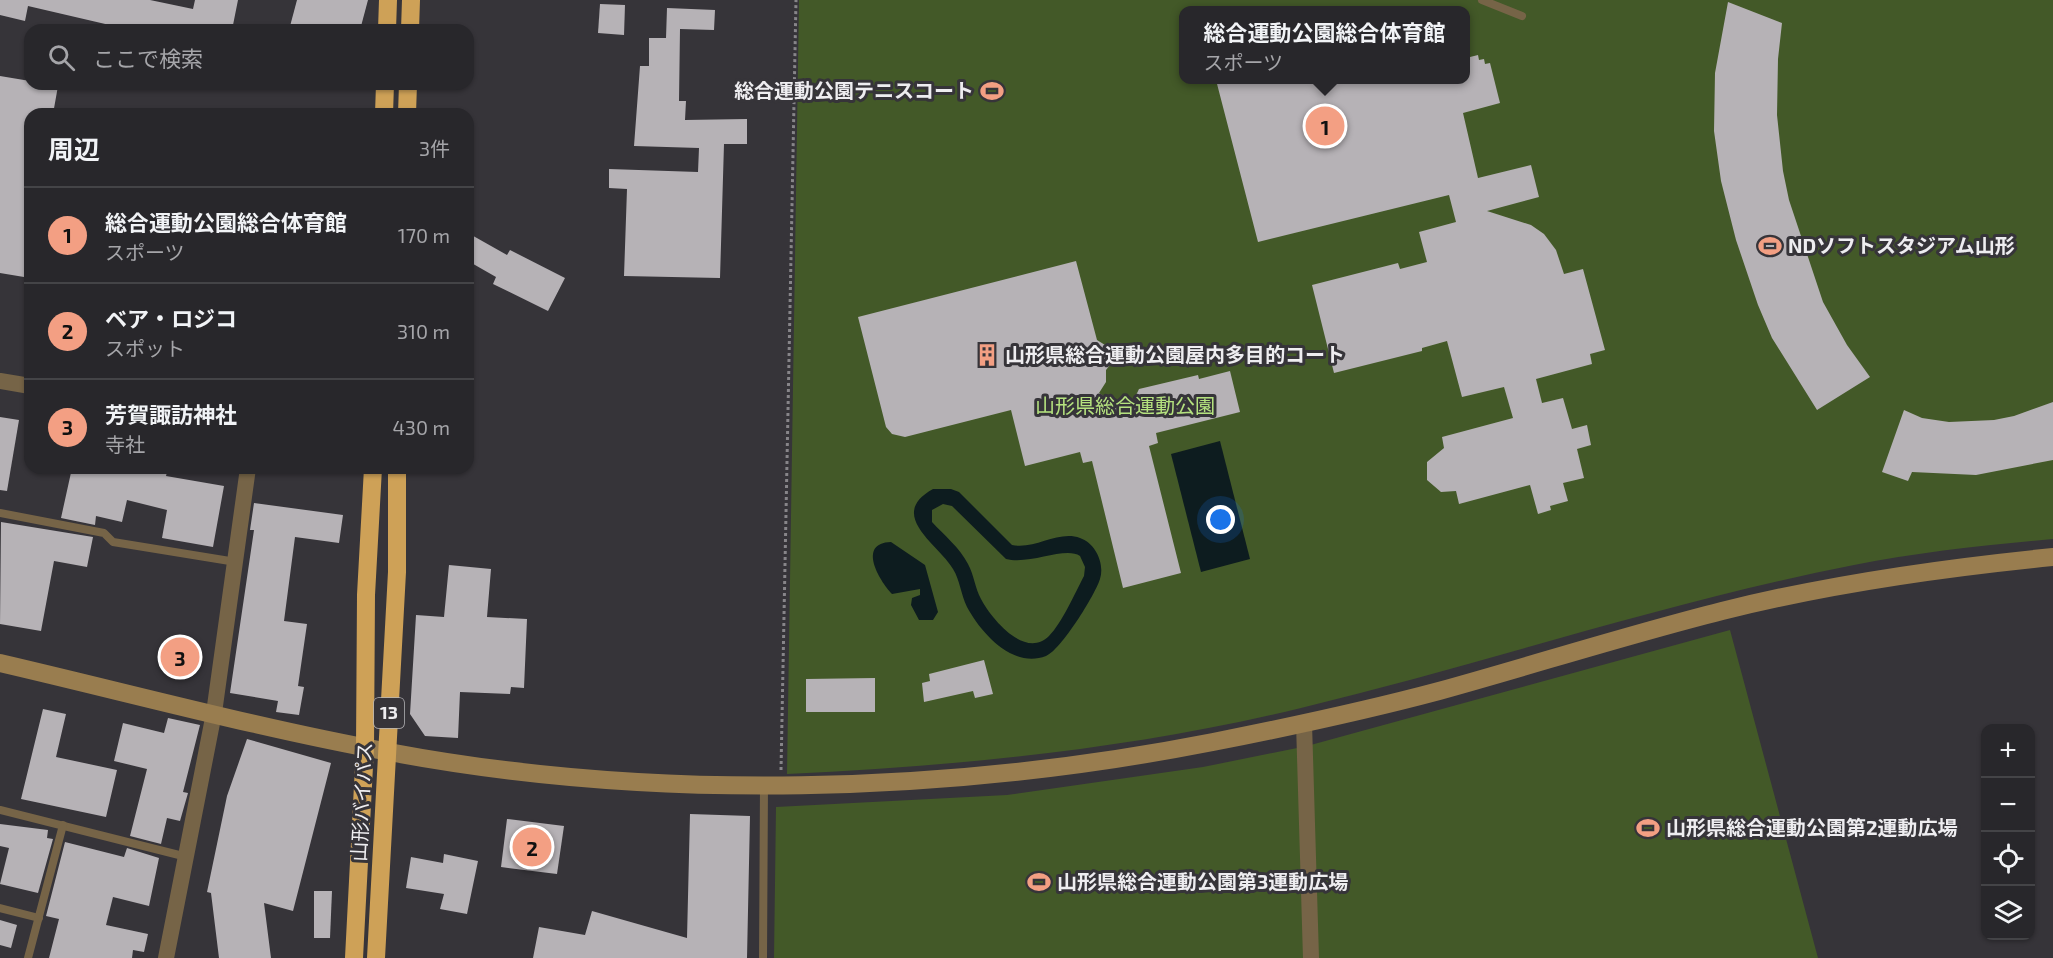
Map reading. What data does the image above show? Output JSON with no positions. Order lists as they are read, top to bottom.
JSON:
{
  "streets": {
    "highway": ["13", "山形バイパス"]
  },
  "parks": ["山形県総合運動公園"],
  "places": {
    "sports": [
      "総合運動公園テニスコート",
      "NDソフトスタジアム山形",
      "山形県総合運動公園第2運動広場",
      "山形県総合運動公園第3運動広場"
    ],
    "building": ["山形県総合運動公園屋内多目的コート"]
  },
  "page": {
    "popup": ["総合運動公園総合体育館", "スポーツ"],
    "search": "ここで検索",
    "pins": ["1", "3", "2"],
    "heading": ["周辺", "3件"],
    "list": [
      {
        "mark": "1",
        "name": "総合運動公園総合体育館",
        "note": "スポーツ",
        "value": "170 m"
      },
      {
        "mark": "2",
        "name": "ベア・ロジコ",
        "note": "スポット",
        "value": "310 m"
      },
      {
        "mark": "3",
        "name": "芳賀諏訪神社",
        "note": "寺社",
        "value": "430 m"
      }
    ],
    "map_buttons": ["+", "−"]
  }
}
